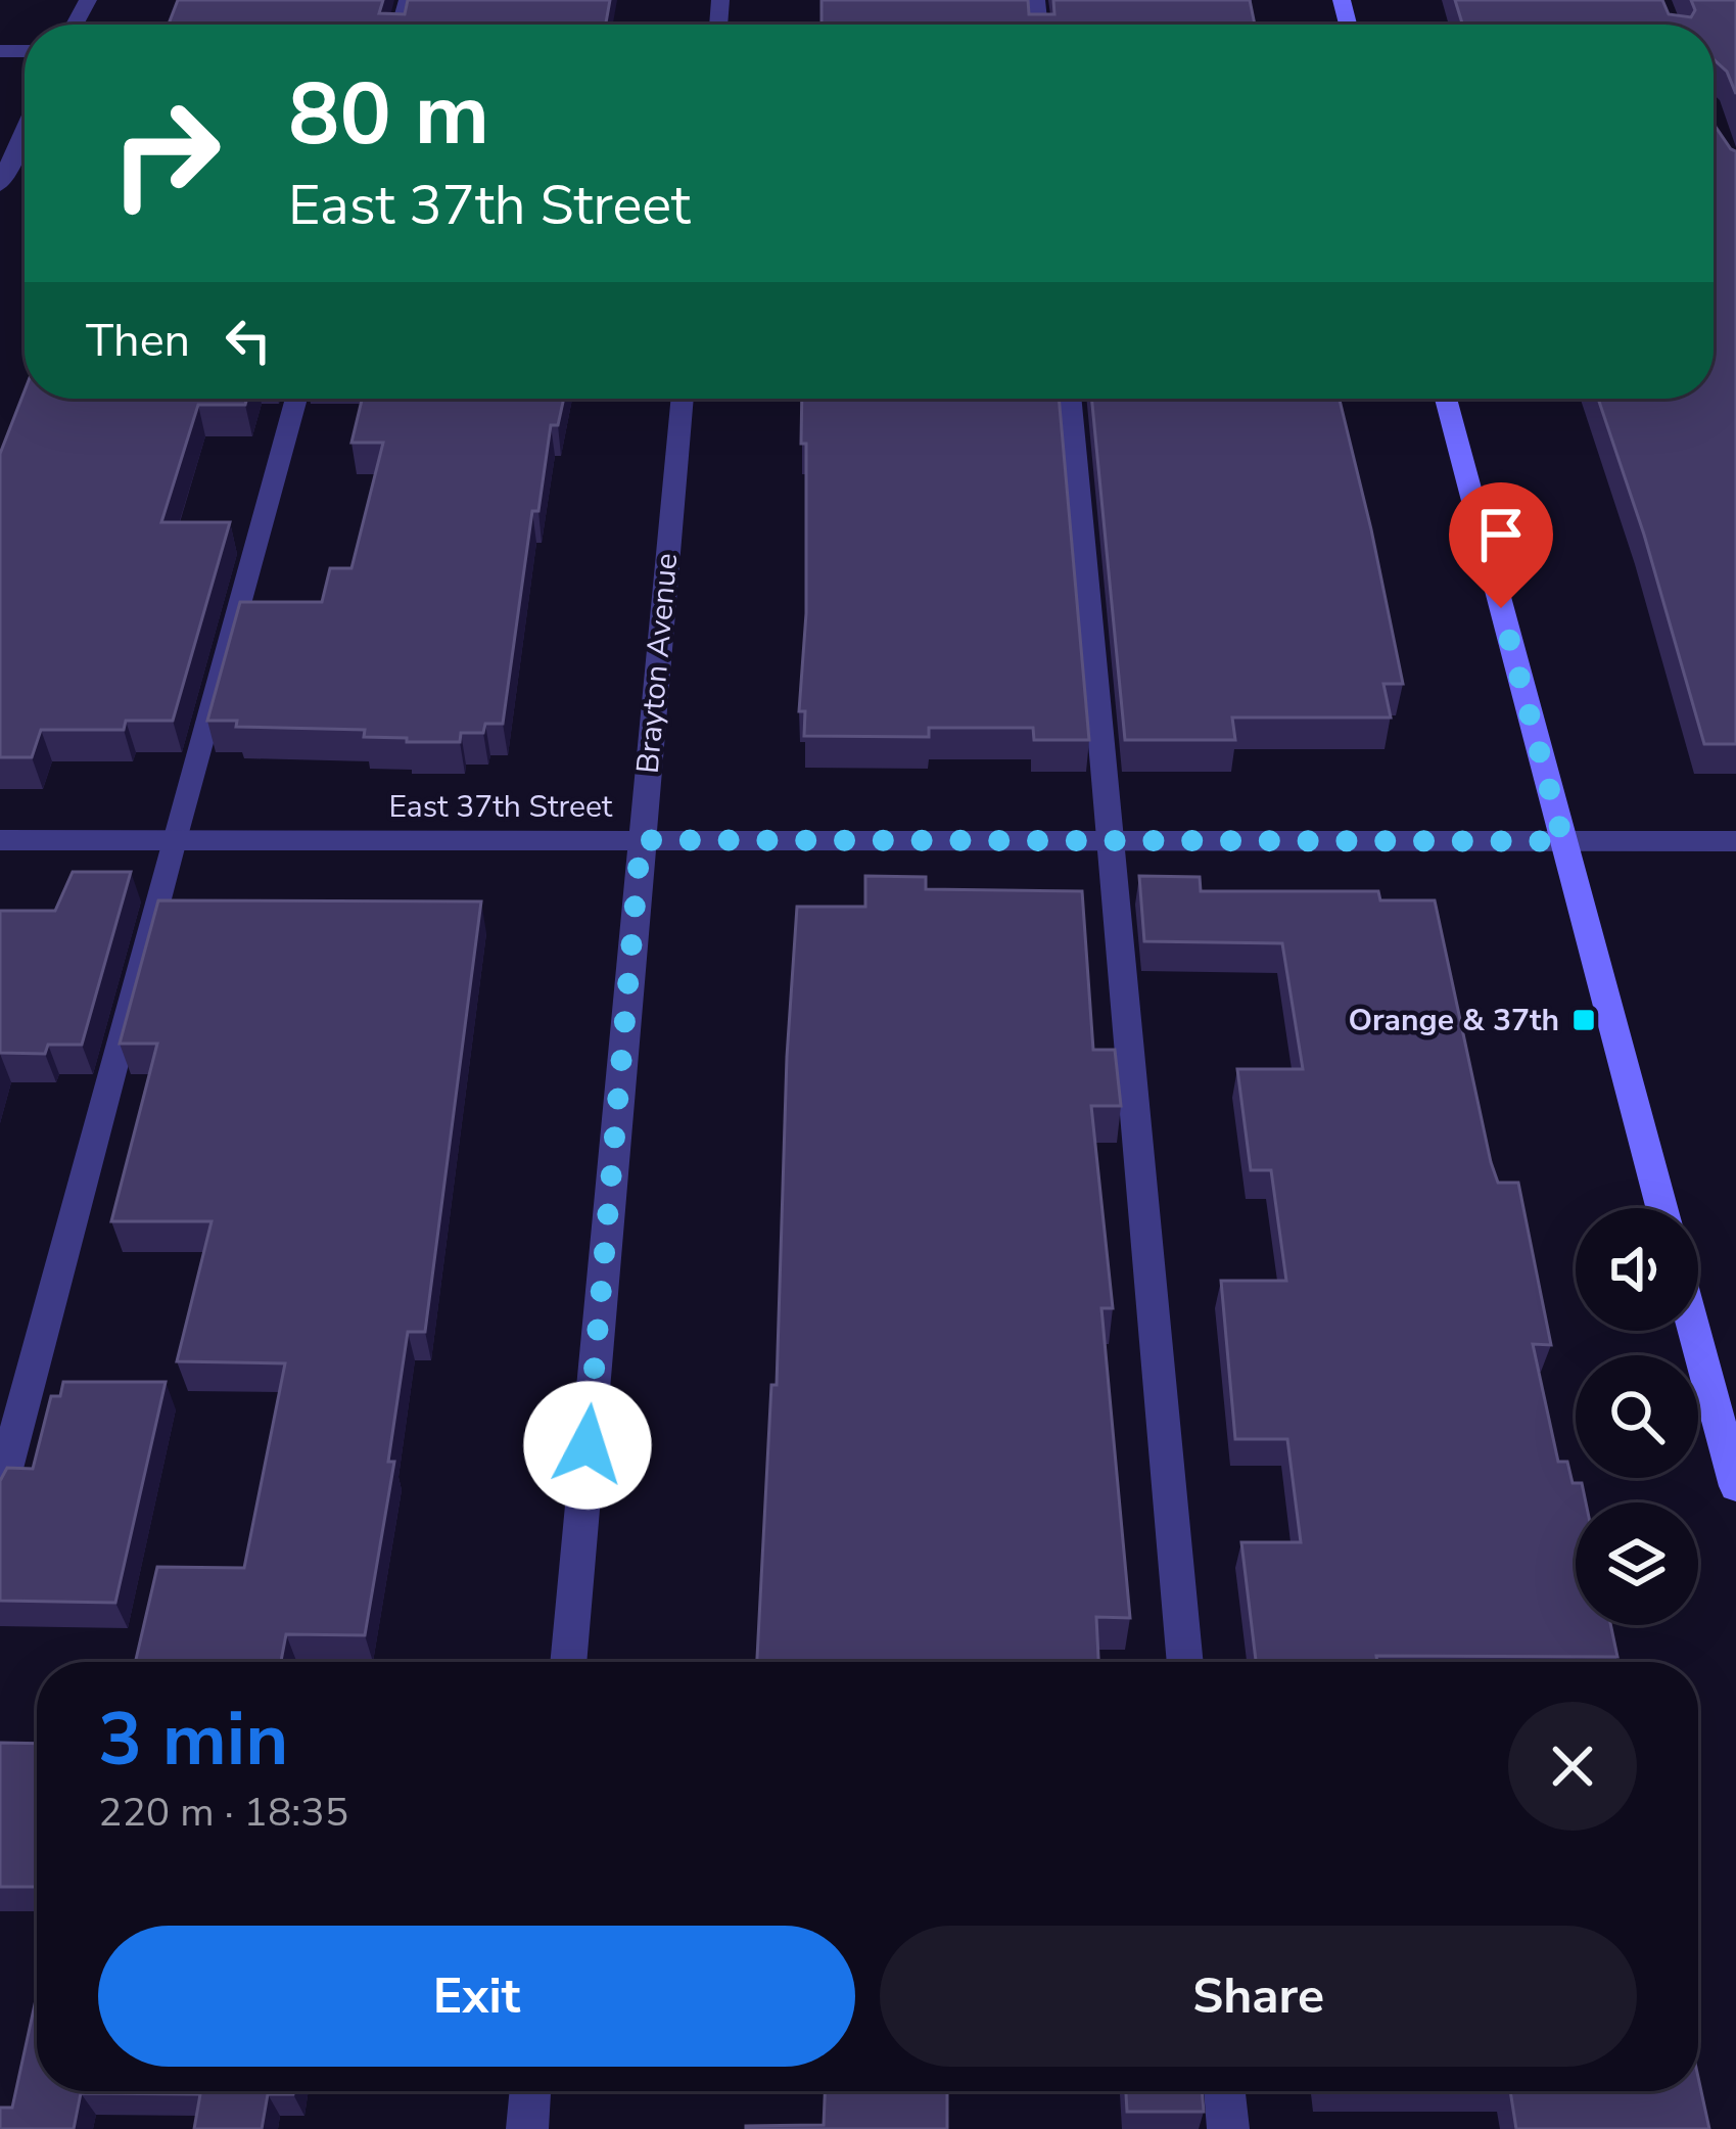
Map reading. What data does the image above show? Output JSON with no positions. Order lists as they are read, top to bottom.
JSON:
{
  "streets": {
    "street": ["Brayton Avenue", "East 37th Street"]
  },
  "crossings": [
    ["Brayton Avenue", "East 37th Street"]
  ],
  "places": {
    "transit": ["Orange & 37th"]
  },
  "page": {
    "turn": ["80 m", "East 37th Street"],
    "then": "Then",
    "heading": ["3 min", "220 m · 18:35"],
    "buttons": ["Exit", "Share"]
  }
}
